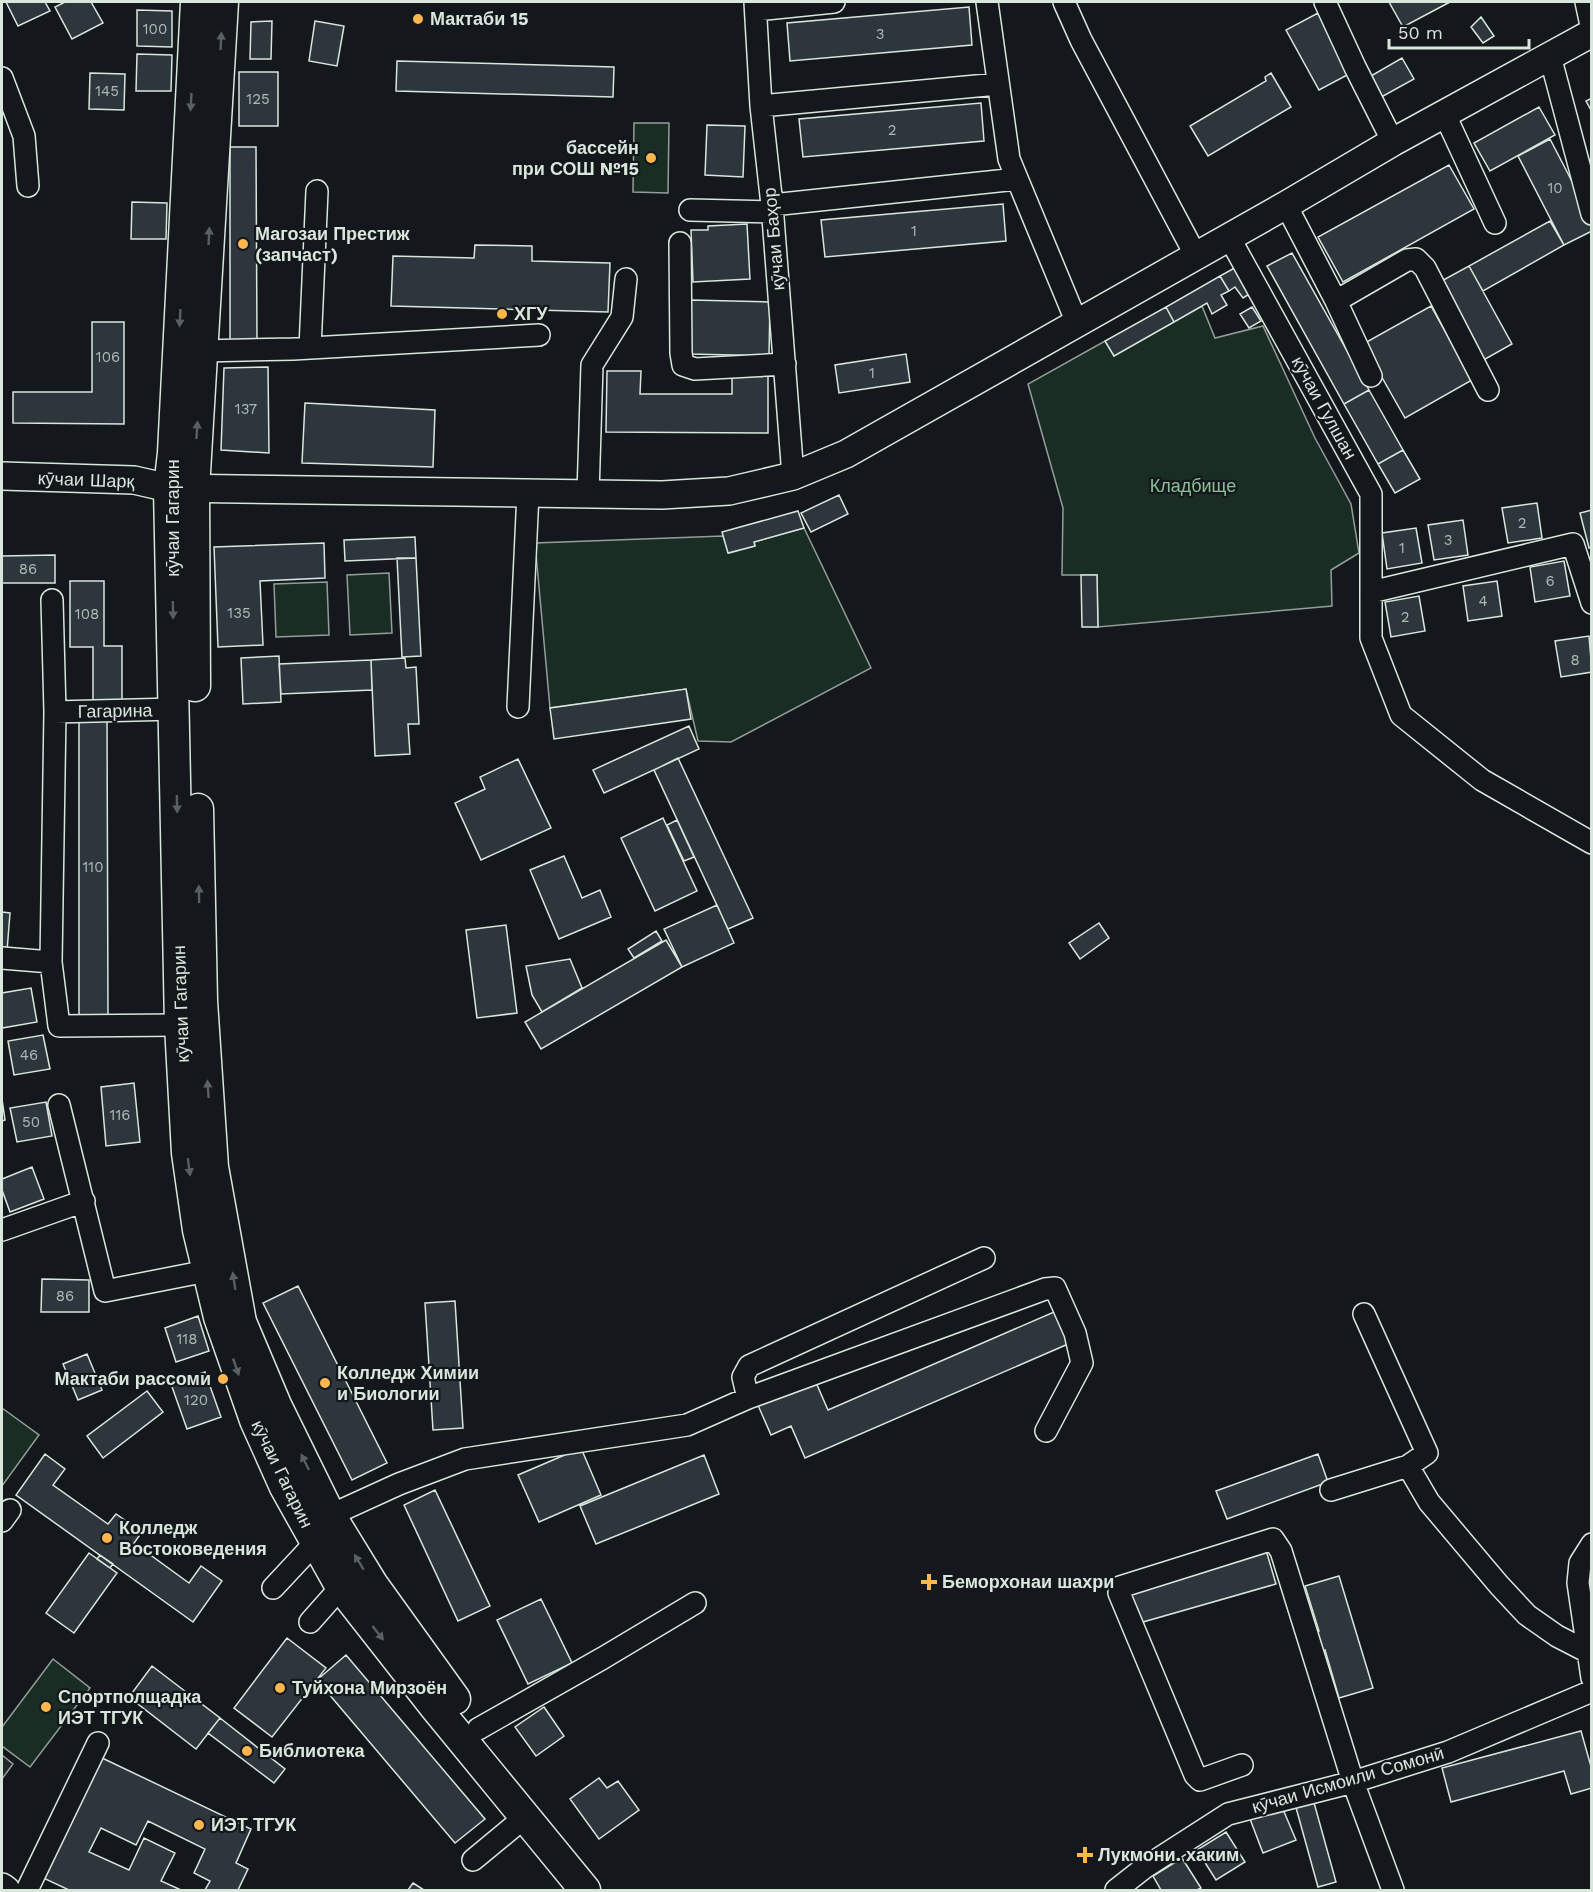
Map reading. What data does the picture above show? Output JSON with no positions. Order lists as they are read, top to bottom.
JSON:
{
  "streets": {
    "highway": ["кӯчаи Гагарин"],
    "main road": ["кӯчаи Шарқ"],
    "street": [
      "кӯчаи Баҳор",
      "кӯчаи Гулшан",
      "Гагарина",
      "кӯчаи Исмоили Сомонӣ"
    ]
  },
  "crossings": [
    ["кӯчаи Баҳор", "кӯчаи Шарқ"],
    ["кӯчаи Гулшан", "кӯчаи Шарқ"],
    ["кӯчаи Шарқ", "кӯчаи Гагарин"],
    ["кӯчаи Гагарин", "Гагарина"]
  ],
  "parks": ["Кладбище"],
  "places": {
    "other": [
      "Мактаби 15",
      "бассейн при СОШ №15",
      "Магозаи Престиж (запчаст)",
      "ХГУ",
      "Мактаби рассоми",
      "Колледж Химии и Биологии",
      "Колледж Востоковедения",
      "Туйхона Мирзоён",
      "Спортполщадка ИЭТ ТГУК",
      "Библиотека",
      "ИЭТ ТГУК"
    ],
    "health": ["Беморхонаи шахри", "Лукмони. хаким"]
  },
  "house_numbers": [
    "100",
    "3",
    "145",
    "125",
    "2",
    "10",
    "1",
    "106",
    "1",
    "137",
    "2",
    "3",
    "1",
    "86",
    "6",
    "4",
    "135",
    "108",
    "2",
    "8",
    "110",
    "46",
    "116",
    "50",
    "86",
    "118",
    "120"
  ],
  "scale_bar": "50 m"
}
